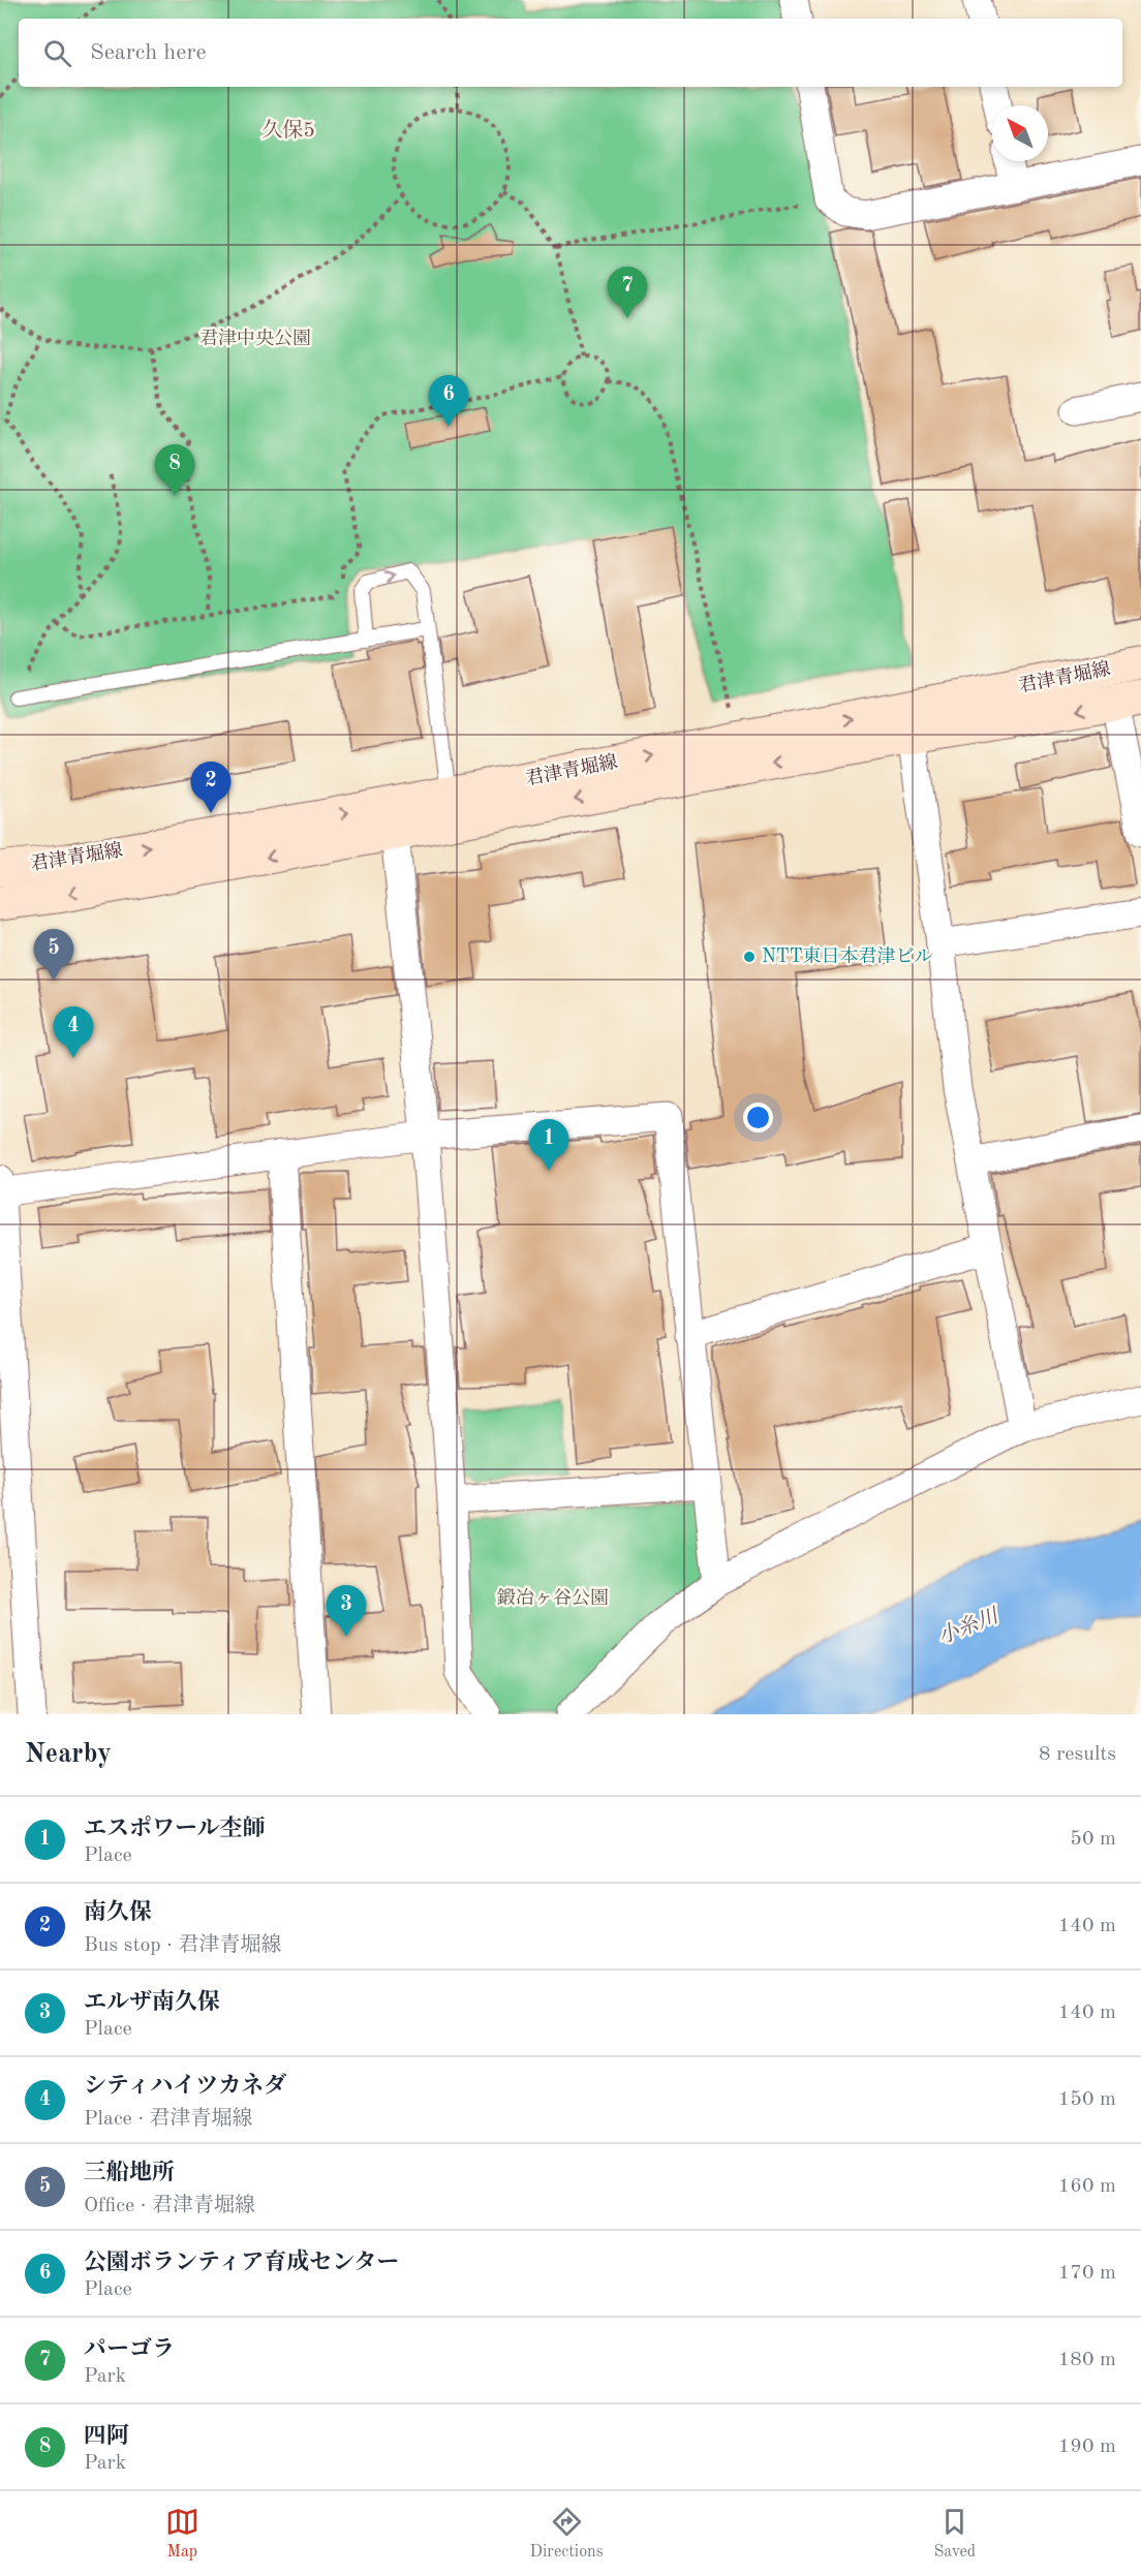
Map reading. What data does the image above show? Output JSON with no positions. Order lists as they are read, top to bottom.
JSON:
{
  "streets": {
    "main road": ["君津青堀線"]
  },
  "districts": ["久保5"],
  "water": ["小糸川"],
  "parks": ["君津中央公園", "鍛冶ヶ谷公園"],
  "places": ["NTT東日本君津ビル"],
  "north": "top left",
  "page": {
    "search": "Search here",
    "pins": [
      "7",
      "6",
      "8",
      "2",
      "5",
      "4",
      "1",
      "3"
    ],
    "heading": ["Nearby", "8 results"],
    "list": [
      {
        "mark": "1",
        "name": "エスポワール杢師",
        "note": "Place",
        "value": "50 m"
      },
      {
        "mark": "2",
        "name": "南久保",
        "note": "Bus stop · 君津青堀線",
        "value": "140 m"
      },
      {
        "mark": "3",
        "name": "エルザ南久保",
        "note": "Place",
        "value": "140 m"
      },
      {
        "mark": "4",
        "name": "シティハイツカネダ",
        "note": "Place · 君津青堀線",
        "value": "150 m"
      },
      {
        "mark": "5",
        "name": "三船地所",
        "note": "Office · 君津青堀線",
        "value": "160 m"
      },
      {
        "mark": "6",
        "name": "公園ボランティア育成センター",
        "note": "Place",
        "value": "170 m"
      },
      {
        "mark": "7",
        "name": "パーゴラ",
        "note": "Park",
        "value": "180 m"
      },
      {
        "mark": "8",
        "name": "四阿",
        "note": "Park",
        "value": "190 m"
      }
    ],
    "nav": ["Map", "Directions", "Saved"]
  }
}
